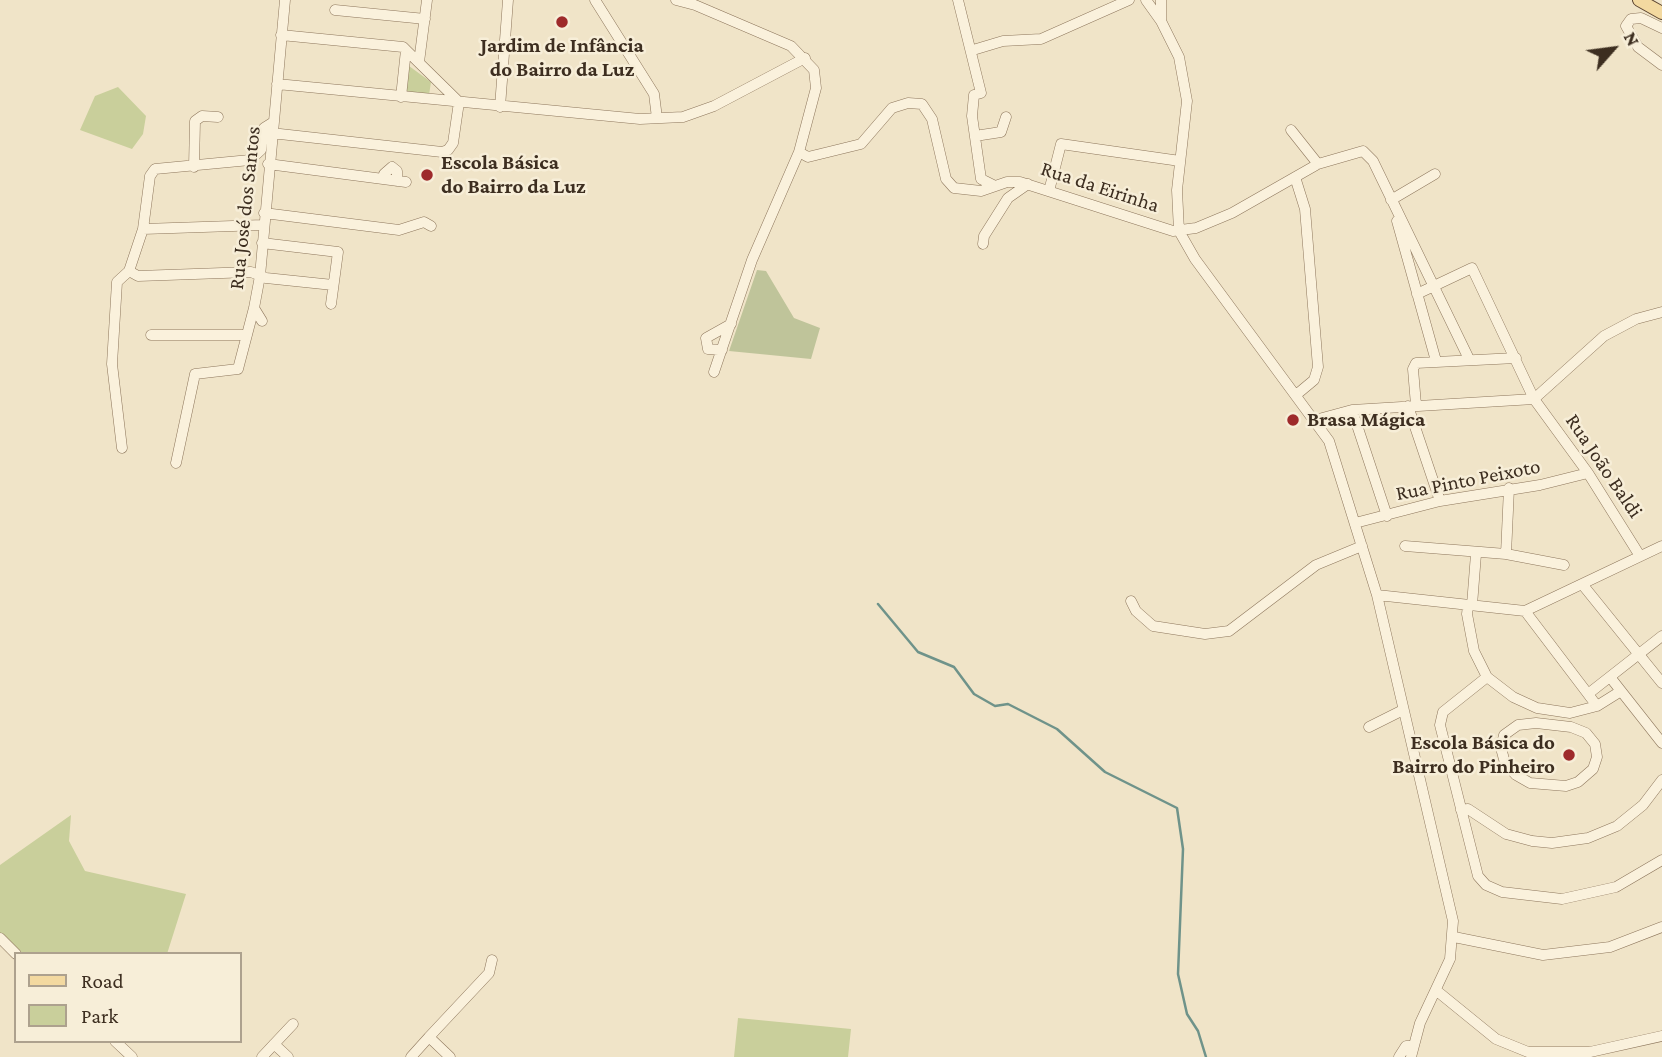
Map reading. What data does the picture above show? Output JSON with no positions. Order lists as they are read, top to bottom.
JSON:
{
  "streets": {
    "street": [
      "Rua da Eirinha",
      "Rua José dos Santos",
      "Rua João Baldi",
      "Rua Pinto Peixoto"
    ]
  },
  "crossings": [
    ["Rua João Baldi", "Rua Pinto Peixoto"]
  ],
  "places": [
    "Jardim de Infância do Bairro da Luz",
    "Escola Básica do Bairro da Luz",
    "Brasa Mágica",
    "Escola Básica do Bairro do Pinheiro"
  ],
  "legend": ["Road", "Park"],
  "north": "top right"
}
